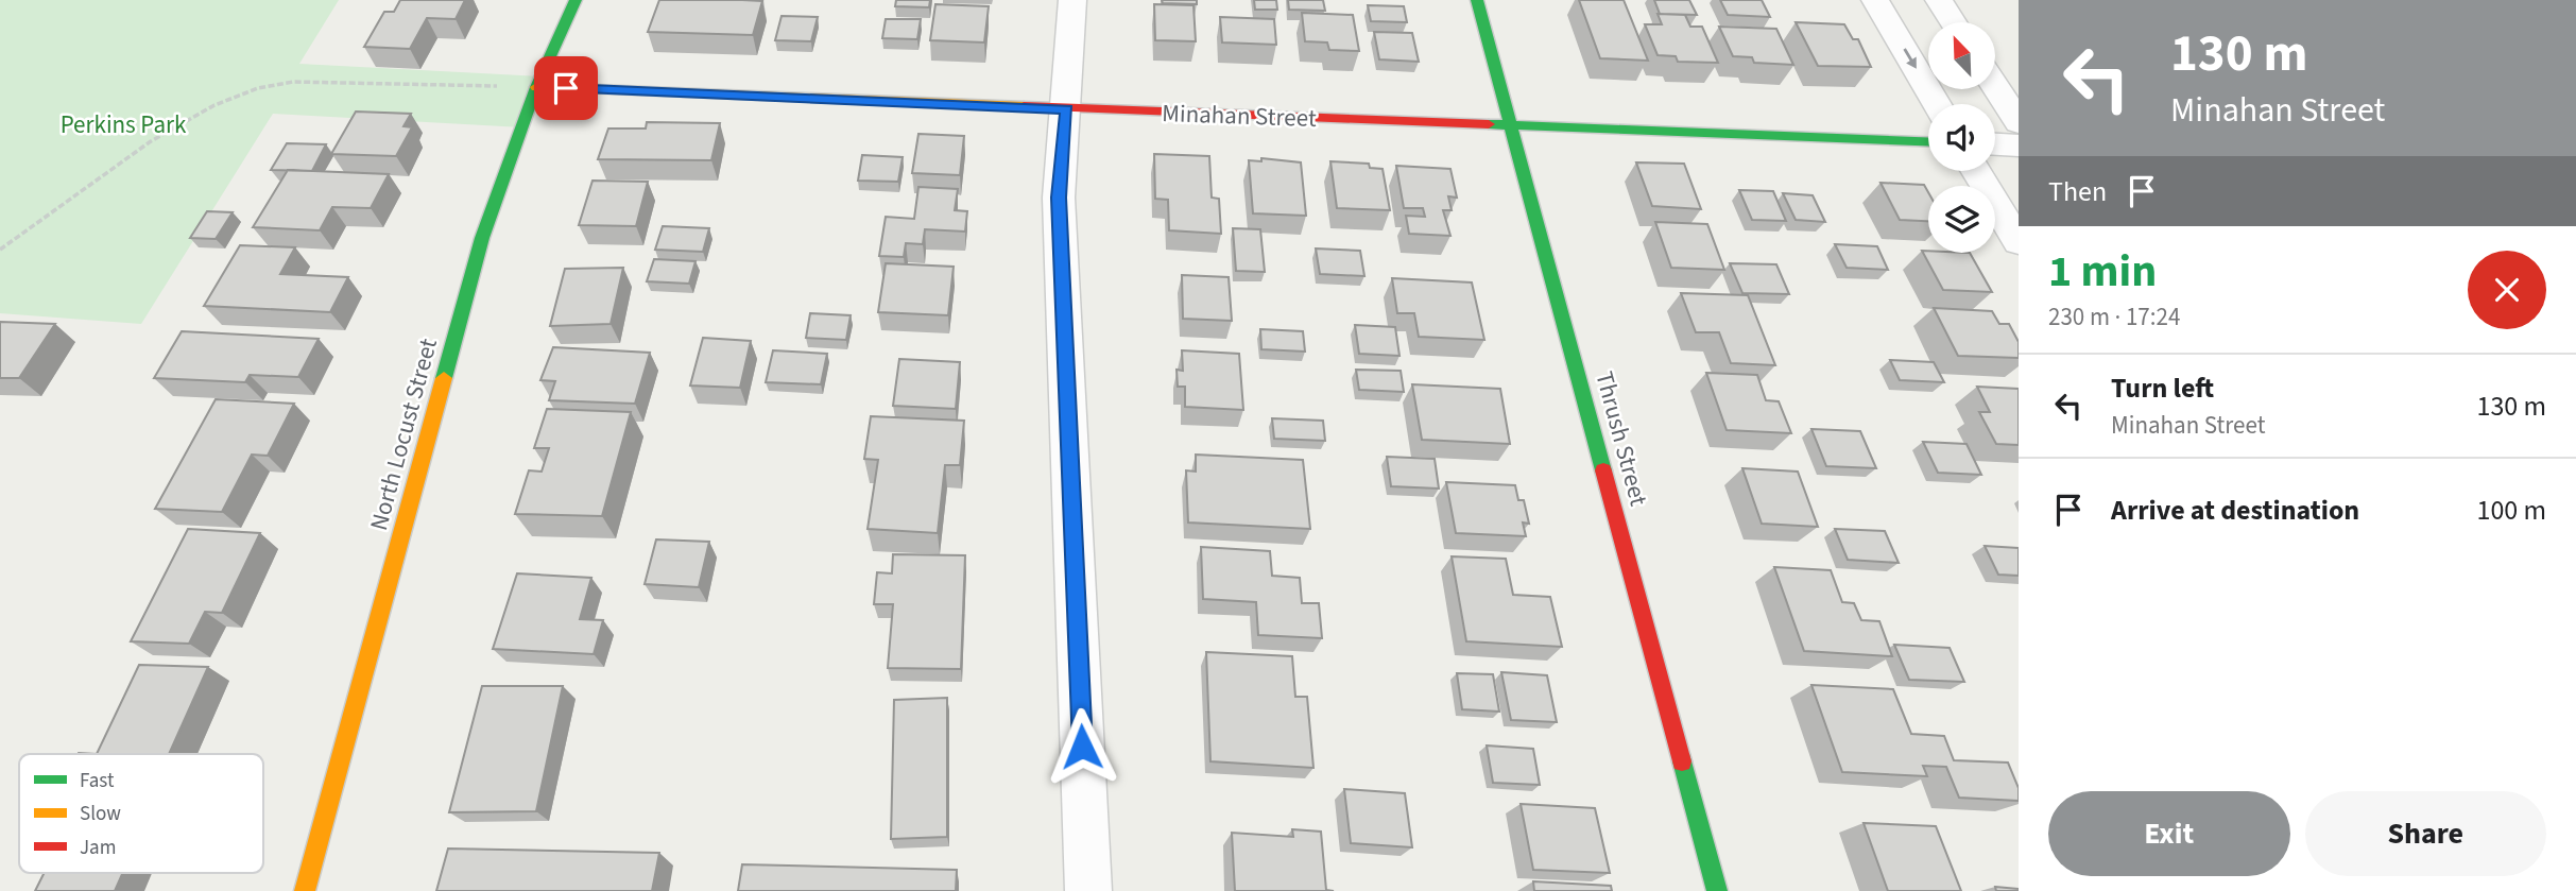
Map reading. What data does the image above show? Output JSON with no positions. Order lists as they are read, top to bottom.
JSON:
{
  "streets": {
    "street": ["Minahan Street", "North Locust Street", "Thrush Street"]
  },
  "crossings": [
    ["Minahan Street", "North Locust Street"],
    ["Minahan Street", "Thrush Street"]
  ],
  "parks": ["Perkins Park"],
  "legend": ["Fast", "Slow", "Jam"],
  "north": "top left",
  "page": {
    "turn": ["130 m", "Minahan Street"],
    "then": "Then",
    "heading": ["1 min", "230 m · 17:24"],
    "list": [
      {
        "name": "Turn left",
        "note": "Minahan Street",
        "value": "130 m"
      },
      {
        "name": "Arrive at destination",
        "value": "100 m"
      }
    ],
    "buttons": ["Exit", "Share"]
  }
}
